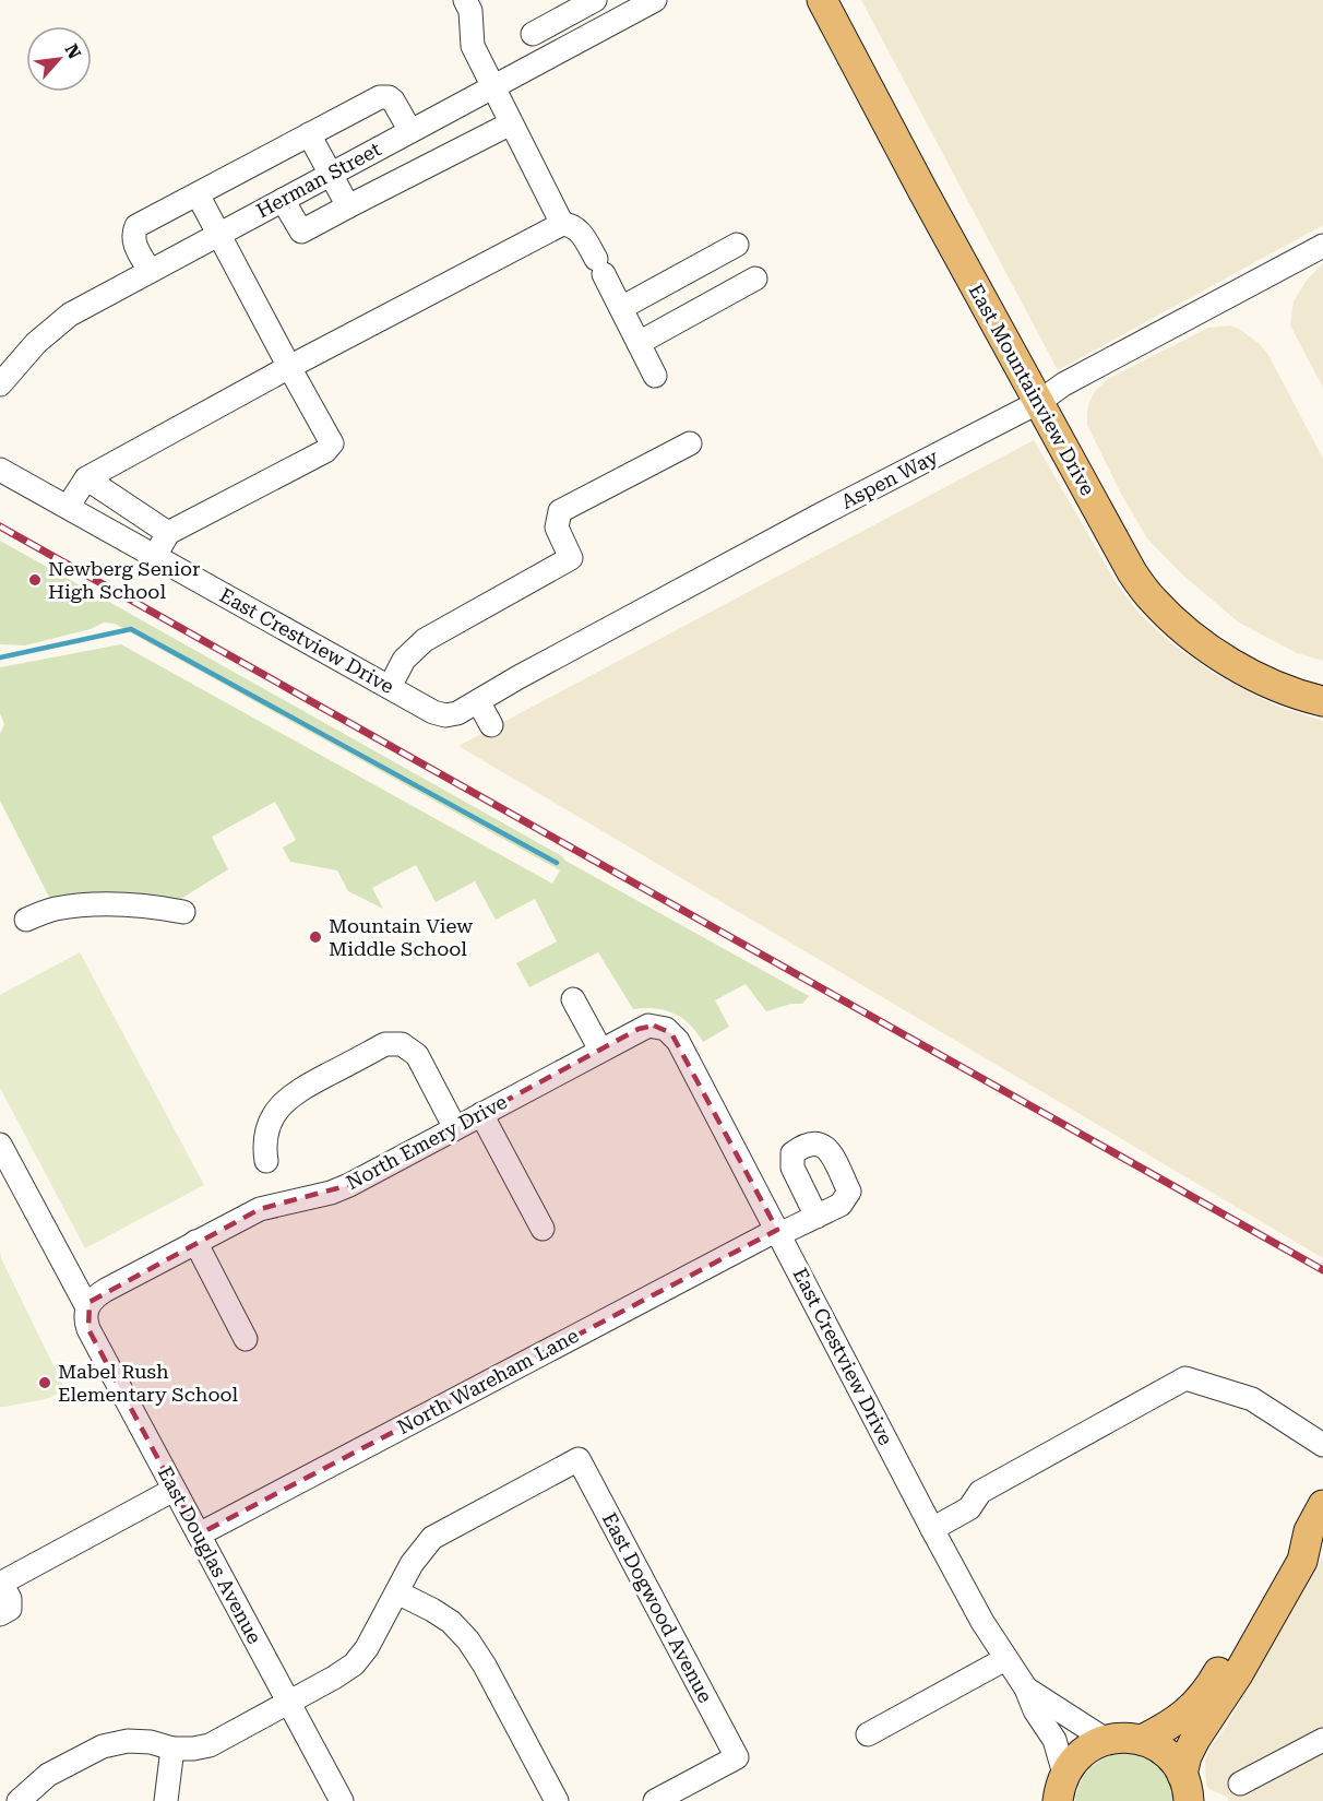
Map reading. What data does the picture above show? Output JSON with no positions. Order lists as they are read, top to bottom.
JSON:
{
  "streets": {
    "main road": ["East Mountainview Drive"],
    "street": [
      "Herman Street",
      "Aspen Way",
      "East Crestview Drive",
      "North Emery Drive",
      "North Wareham Lane",
      "East Douglas Avenue",
      "East Dogwood Avenue"
    ]
  },
  "crossings": [
    ["East Mountainview Drive", "Aspen Way"],
    ["Aspen Way", "East Crestview Drive"],
    ["East Crestview Drive", "North Emery Drive"],
    ["East Crestview Drive", "North Wareham Lane"],
    ["North Emery Drive", "East Douglas Avenue"],
    ["North Wareham Lane", "East Douglas Avenue"]
  ],
  "places": ["Newberg Senior High School", "Mountain View Middle School", "Mabel Rush Elementary School"],
  "north": "top right"
}
